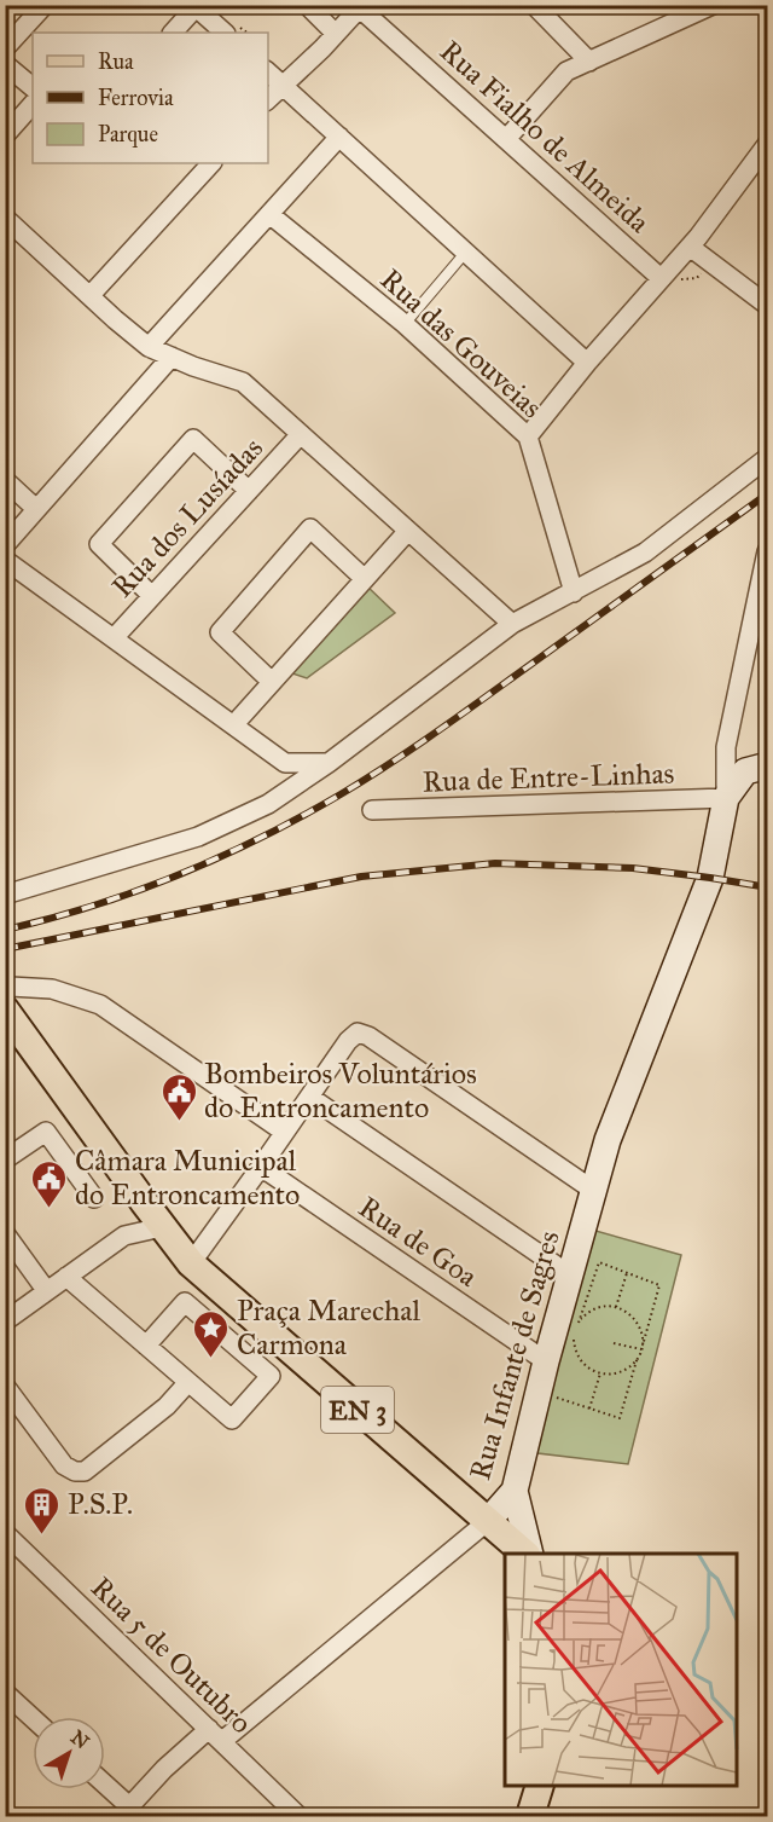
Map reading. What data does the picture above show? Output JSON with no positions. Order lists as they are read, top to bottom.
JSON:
{
  "streets": {
    "main road": ["EN 3"],
    "street": [
      "Rua Fialho de Almeida",
      "Rua das Gouveias",
      "Rua dos Lusíadas",
      "Rua de Entre-Linhas",
      "Rua de Goa",
      "Rua Infante de Sagres",
      "Rua 5 de Outubro"
    ]
  },
  "crossings": [
    ["Rua de Entre-Linhas", "Rua Infante de Sagres"],
    ["Rua de Goa", "Rua Infante de Sagres"],
    ["Rua Infante de Sagres", "EN 3"],
    ["Rua Infante de Sagres", "Rua 5 de Outubro"]
  ],
  "places": {
    "public building": ["Bombeiros Voluntários do Entroncamento", "Câmara Municipal do Entroncamento"],
    "place": ["Praça Marechal Carmona"],
    "building": ["P.S.P."]
  },
  "legend": ["Rua", "Ferrovia", "Parque"],
  "north": "top right"
}
